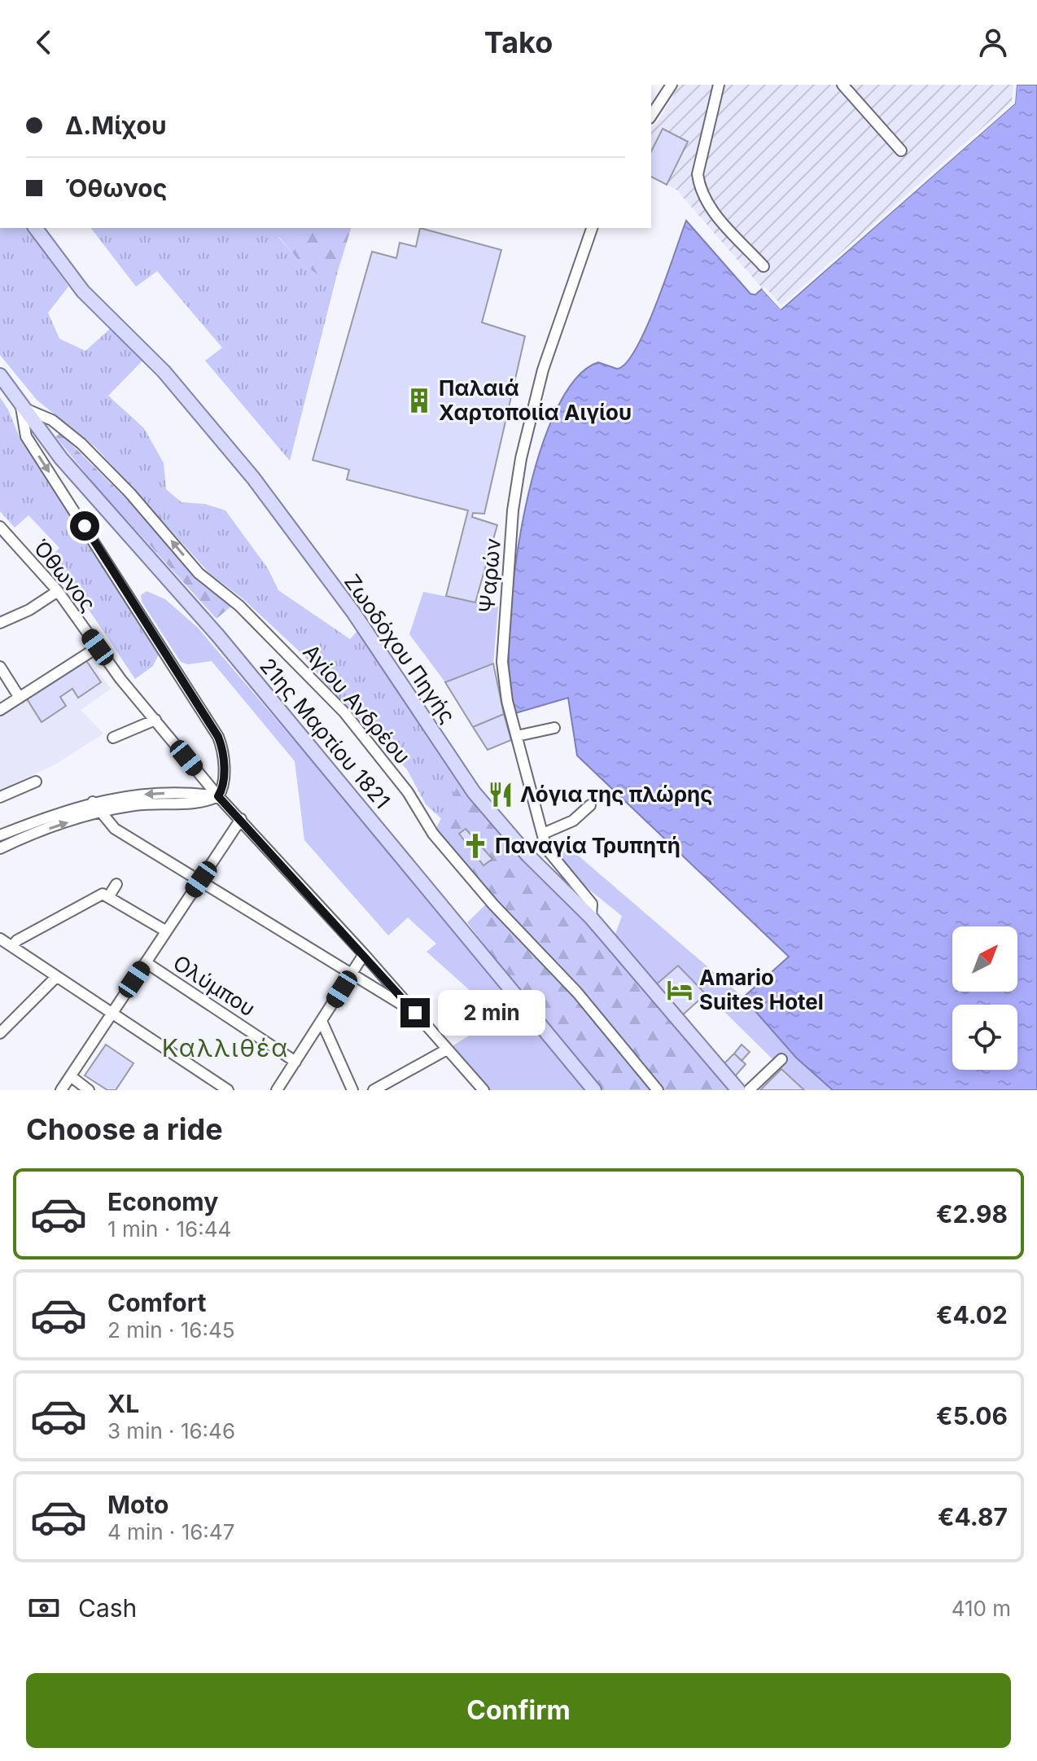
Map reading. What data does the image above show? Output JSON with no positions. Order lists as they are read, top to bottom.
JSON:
{
  "streets": {
    "main road": ["Ζωοδόχου Πηγής", "21ης Μαρτίου 1821"],
    "street": [
      "Όθωνος",
      "Ψαρών",
      "Αγίου Ανδρέου",
      "Ολύμπου"
    ]
  },
  "crossings": [
    ["Ψαρών", "Ζωοδόχου Πηγής"],
    ["Αγίου Ανδρέου", "21ης Μαρτίου 1821"]
  ],
  "districts": ["Καλλιθέα"],
  "places": {
    "building": ["Παλαιά Χαρτοποιία Αιγίου"],
    "restaurant": ["Λόγια της πλώρης"],
    "church": ["Παναγία Τρυπητή"],
    "hotel": ["Amario Suites Hotel"]
  },
  "north": "top right",
  "page": {
    "header": "Tako",
    "banner": ["Δ.Μίχου", "Όθωνος"],
    "bubble": "2 min",
    "heading": "Choose a ride",
    "list": [
      {
        "name": "Economy",
        "note": "1 min · 16:44",
        "value": "€2.98"
      },
      {
        "name": "Comfort",
        "note": "2 min · 16:45",
        "value": "€4.02"
      },
      {
        "name": "XL",
        "note": "3 min · 16:46",
        "value": "€5.06"
      },
      {
        "name": "Moto",
        "note": "4 min · 16:47",
        "value": "€4.87"
      }
    ],
    "pay": ["Cash", "410 m"],
    "buttons": "Confirm"
  }
}
